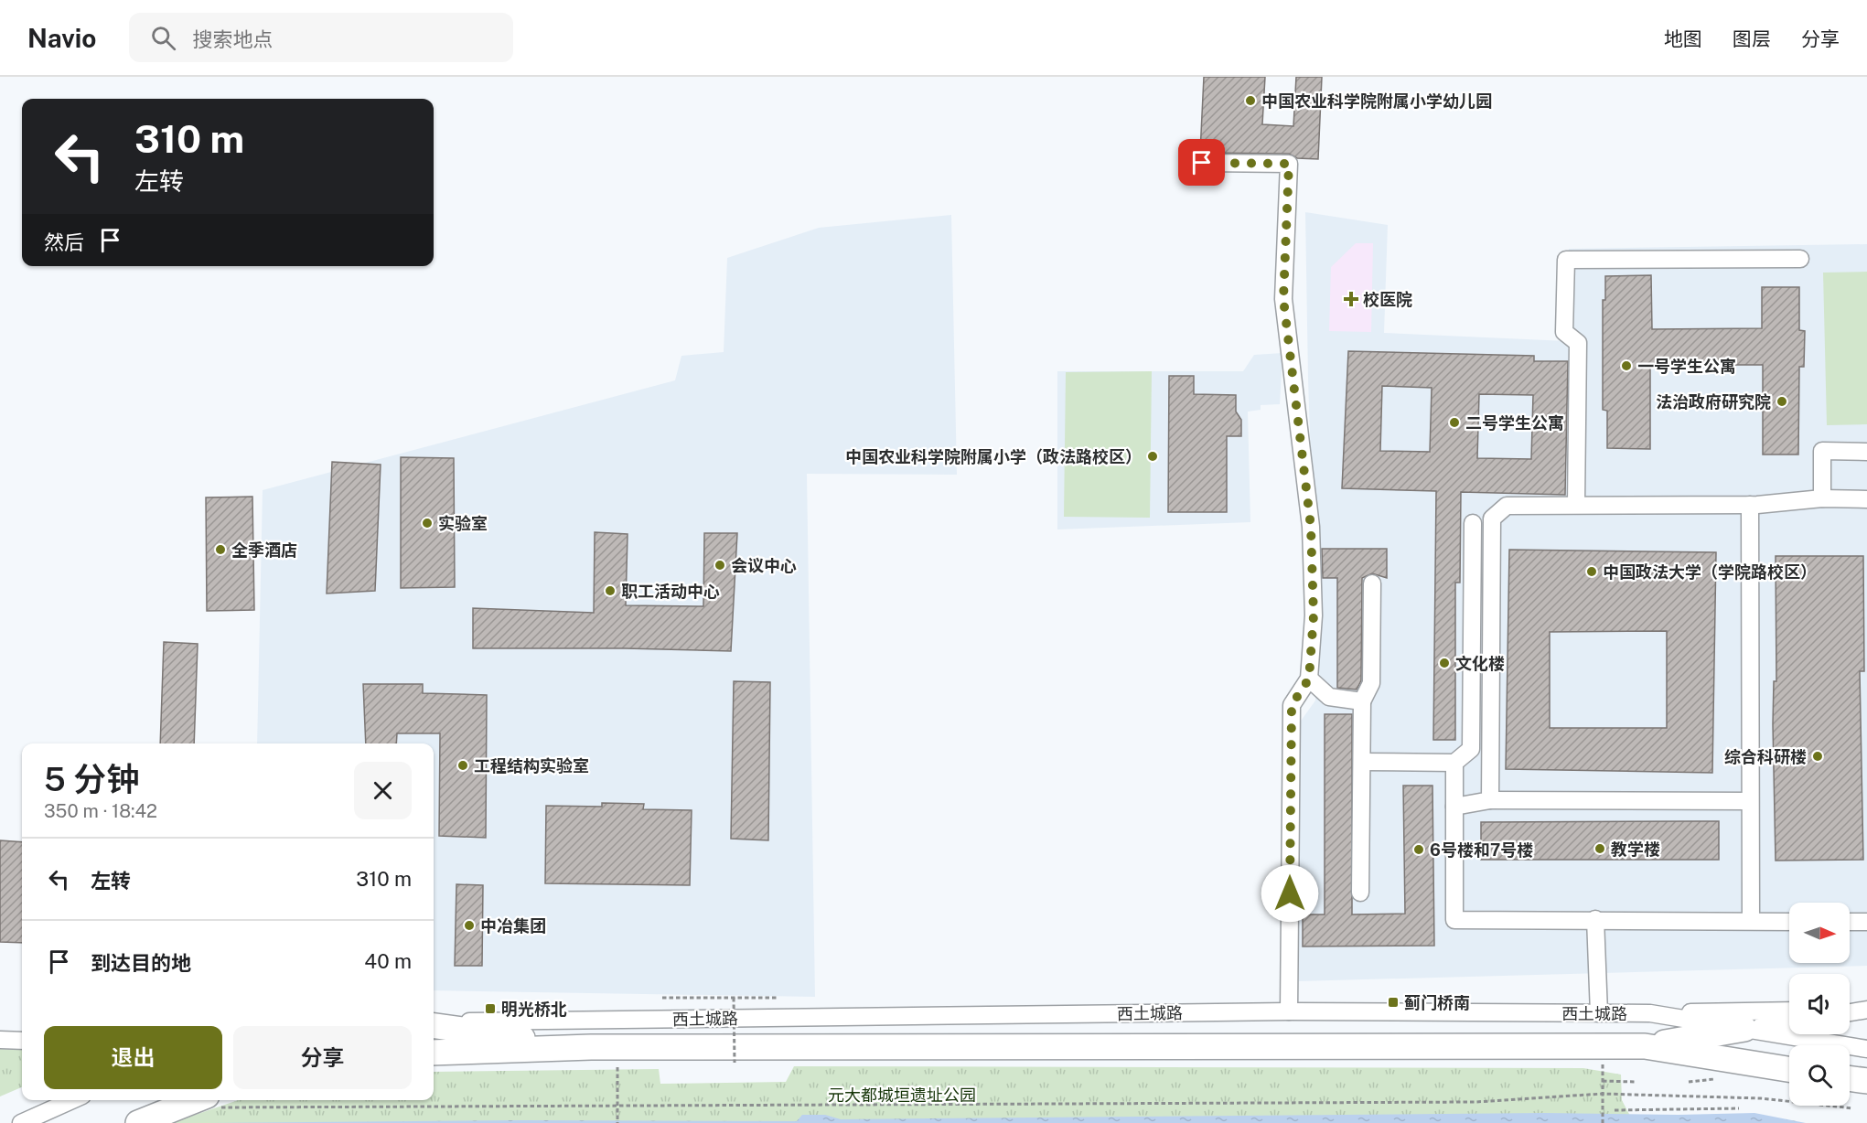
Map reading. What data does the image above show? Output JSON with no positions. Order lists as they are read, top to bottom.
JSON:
{
  "streets": {
    "street": ["西土城路"]
  },
  "parks": ["元大都城垣遗址公园"],
  "places": {
    "other": [
      "中国农业科学院附属小学幼儿园",
      "一号学生公寓",
      "法治政府研究院",
      "二号学生公寓",
      "中国农业科学院附属小学（政法路校区）",
      "实验室",
      "全季酒店",
      "会议中心",
      "中国政法大学（学院路校区）",
      "职工活动中心",
      "文化楼",
      "综合科研楼",
      "工程结构实验室",
      "教学楼",
      "6号楼和7号楼",
      "中冶集团"
    ],
    "health": ["校医院"],
    "transit": ["蓟门桥南", "明光桥北"]
  },
  "north": "right",
  "page": {
    "header": "Navio",
    "search": "搜索地点",
    "nav": ["地图", "图层", "分享"],
    "turn": ["310 m", "左转"],
    "then": "然后",
    "heading": ["5 分钟", "350 m · 18:42"],
    "list": [
      {
        "name": "左转",
        "value": "310 m"
      },
      {
        "name": "到达目的地",
        "value": "40 m"
      }
    ],
    "buttons": ["退出", "分享"]
  }
}
